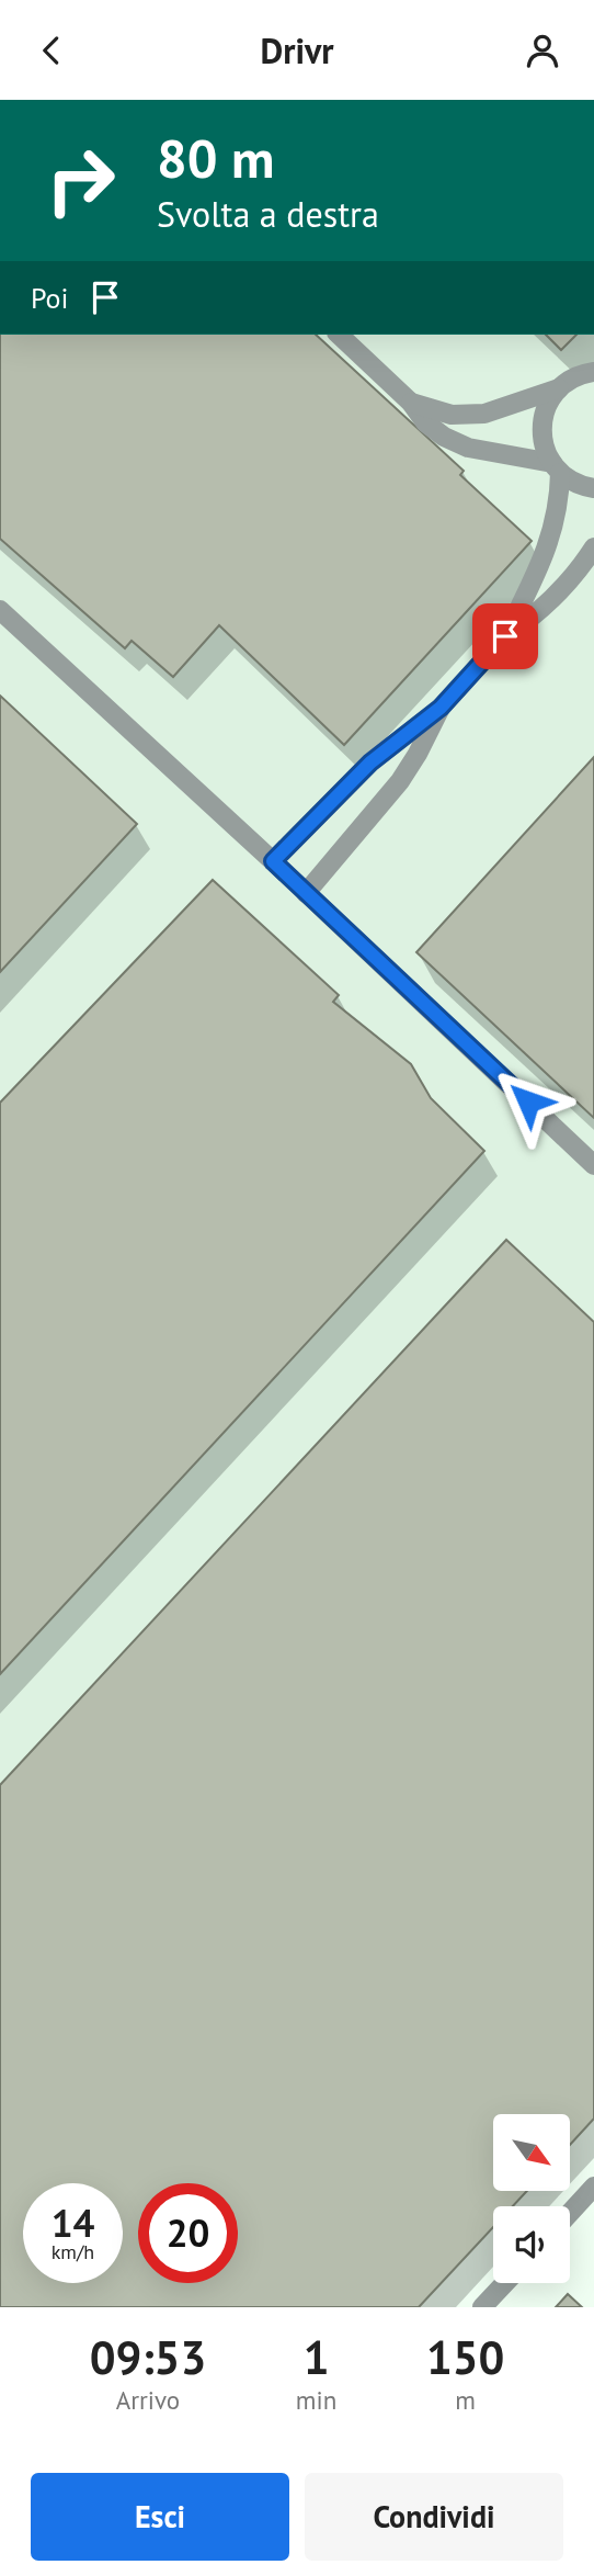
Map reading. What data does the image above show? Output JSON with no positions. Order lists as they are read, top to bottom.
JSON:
{
  "north": "bottom right",
  "page": {
    "header": "Drivr",
    "turn": ["80 m", "Svolta a destra"],
    "then": "Poi",
    "speed": "14 km/h",
    "limit": "20",
    "eta": [
      "09:53",
      "Arrivo",
      "1",
      "min",
      "150",
      "m"
    ],
    "buttons": ["Esci", "Condividi"]
  }
}
